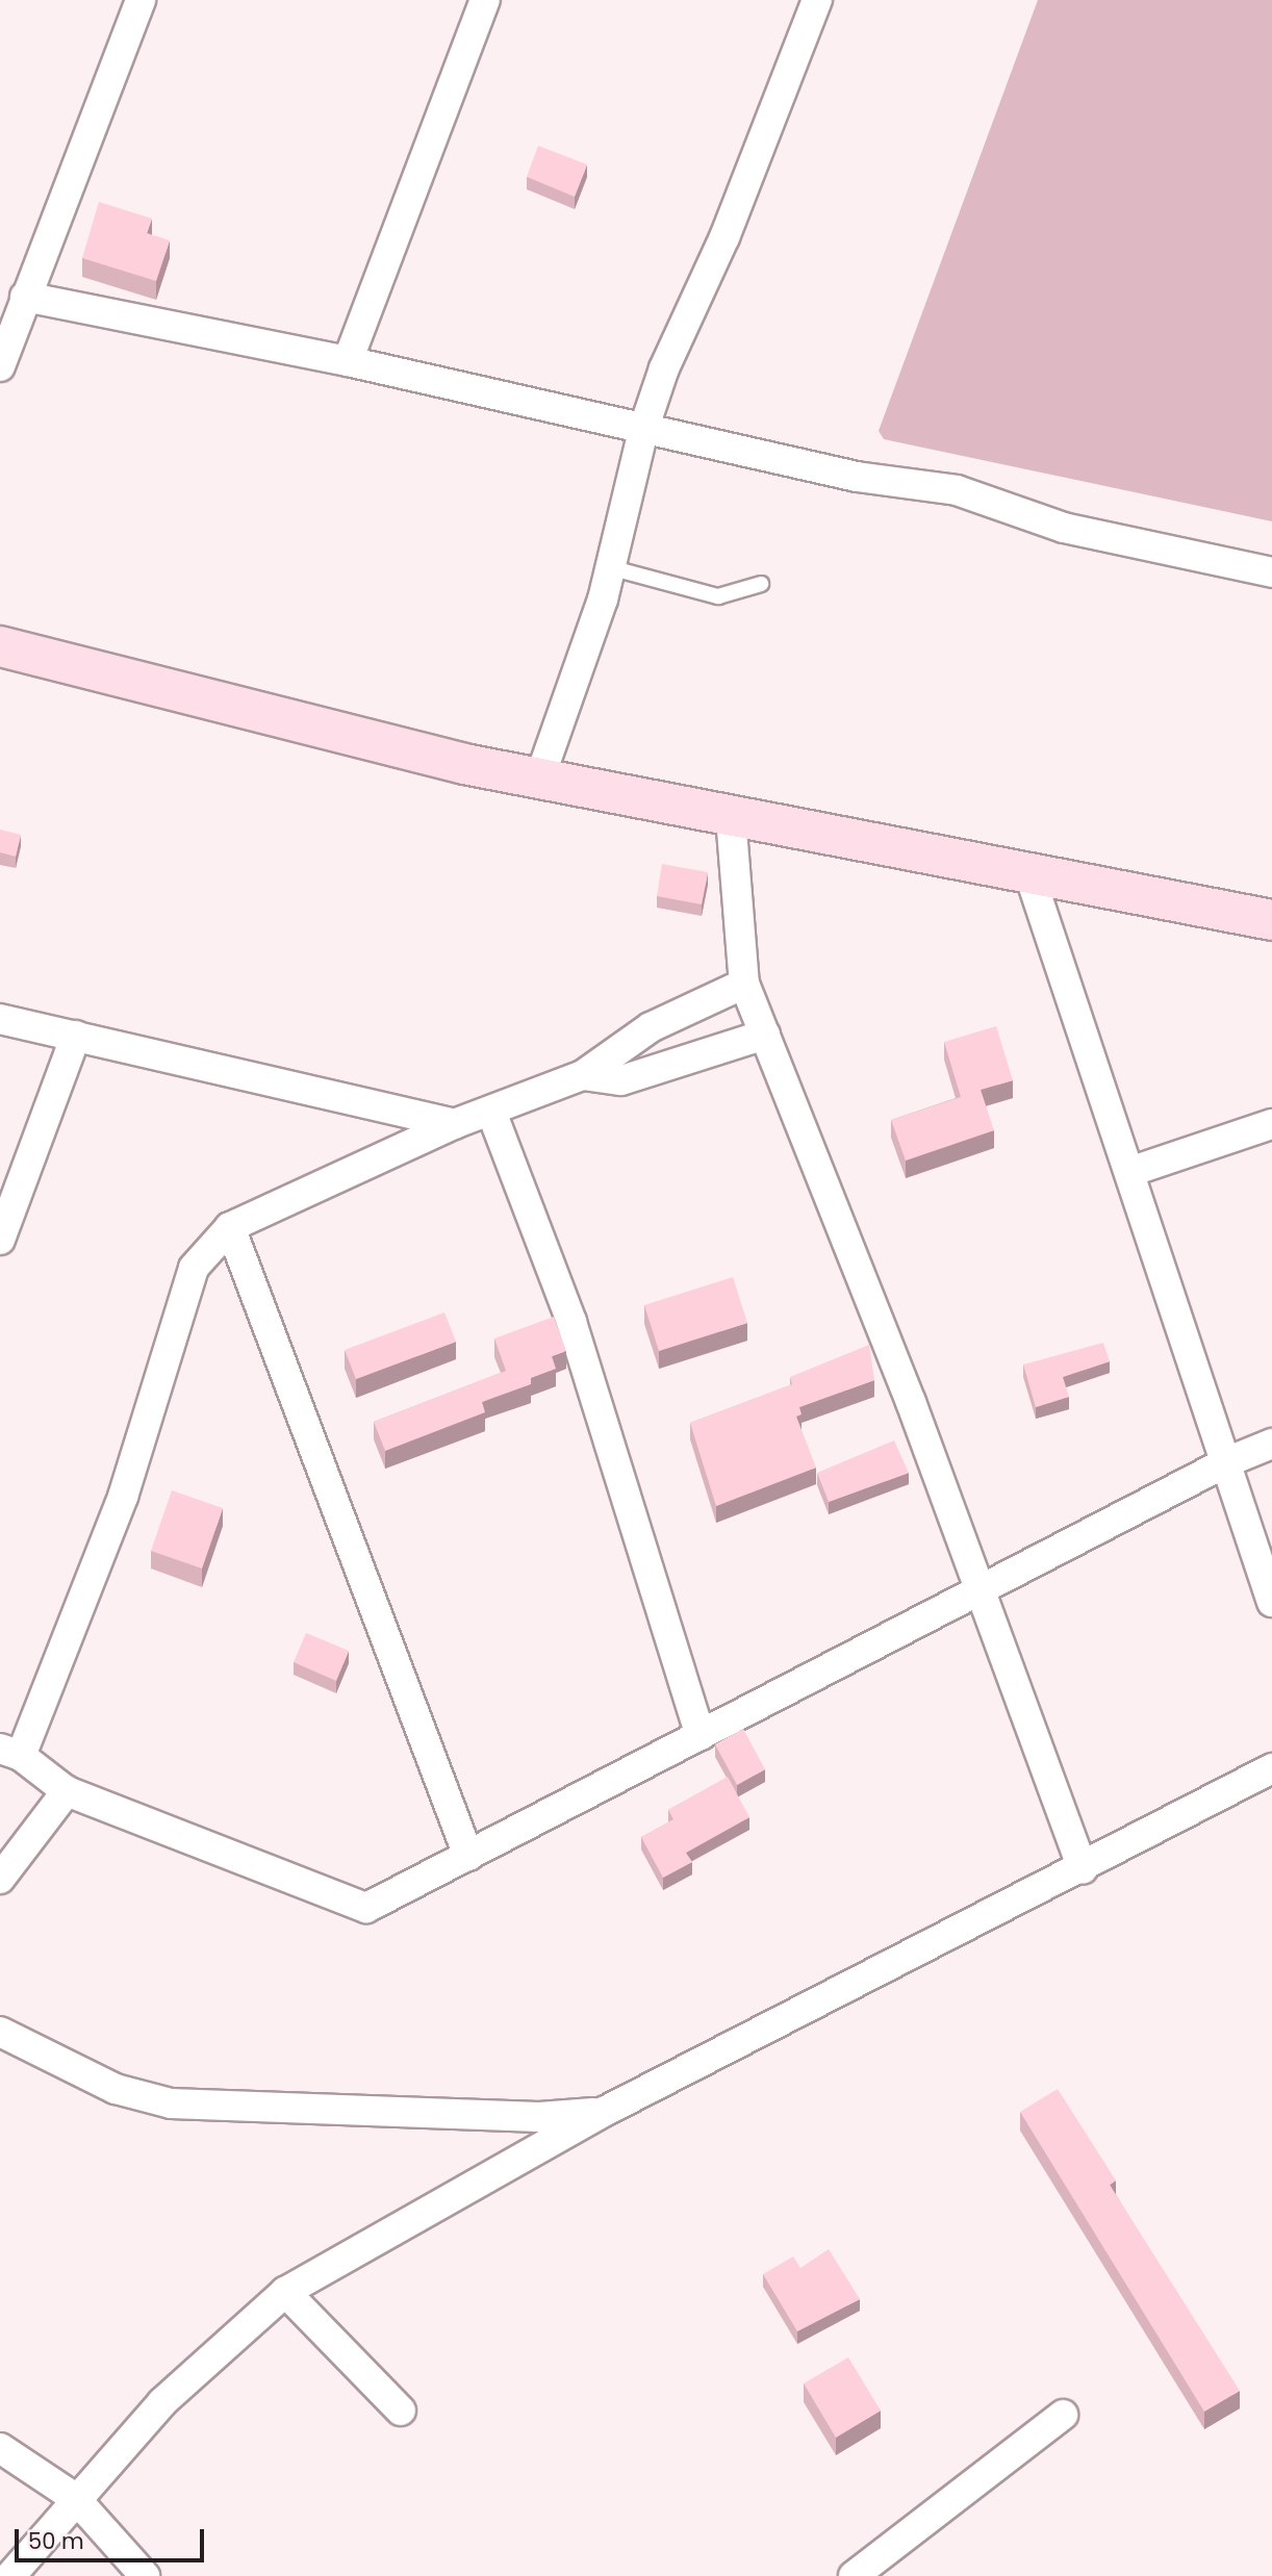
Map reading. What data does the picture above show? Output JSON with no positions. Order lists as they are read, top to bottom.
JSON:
{
  "scale_bar": "50 m"
}
